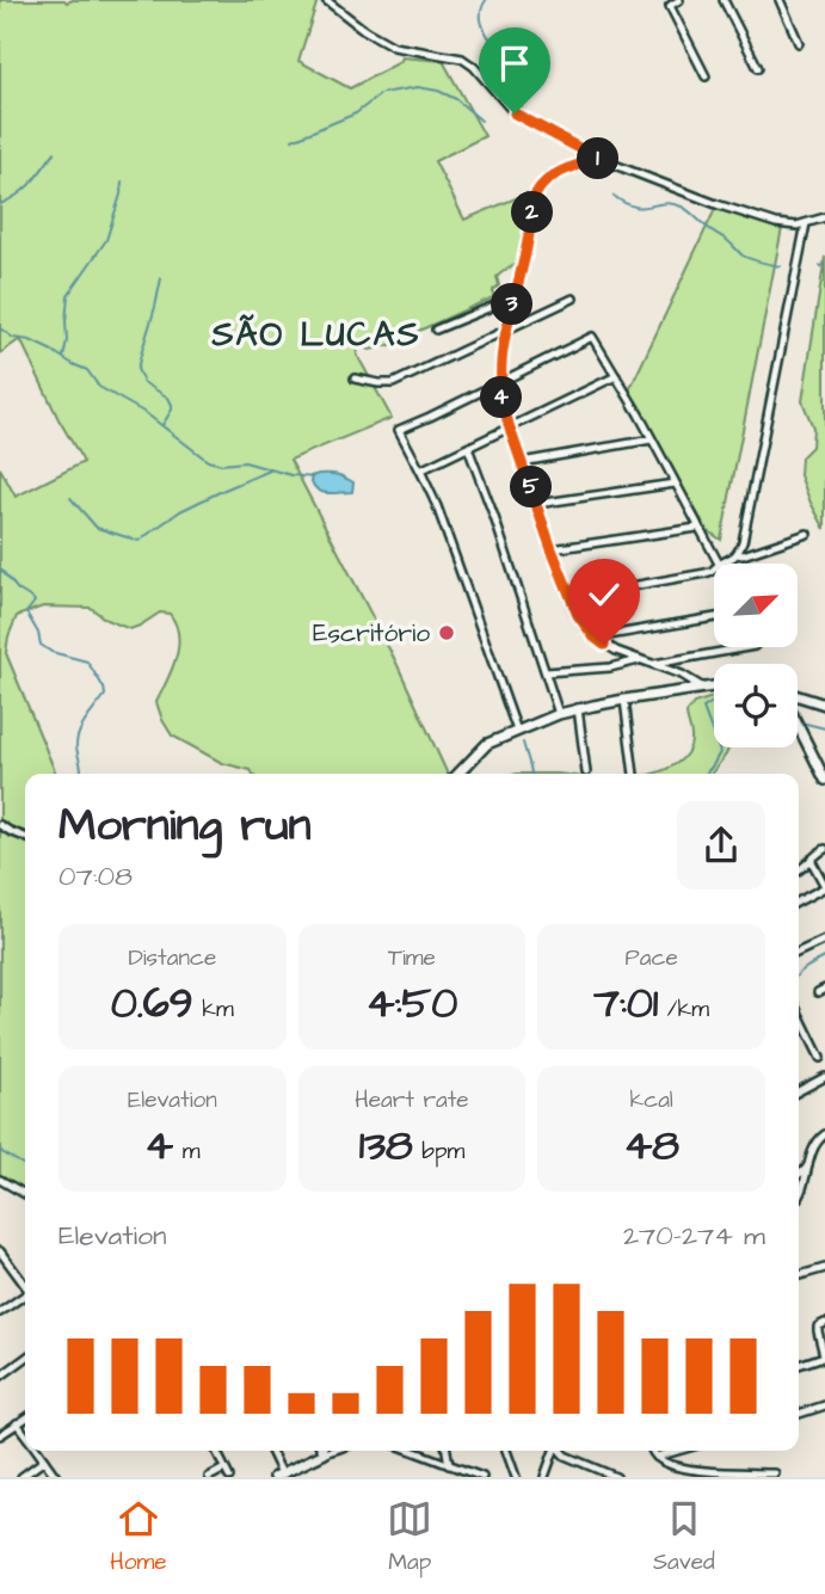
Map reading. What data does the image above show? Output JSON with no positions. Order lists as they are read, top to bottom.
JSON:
{
  "districts": ["SÃO LUCAS"],
  "places": ["Escritório"],
  "north": "top right",
  "page": {
    "pins": [
      "1",
      "2",
      "3",
      "4",
      "5"
    ],
    "heading": ["Morning run", "07:08"],
    "stats": [
      ["Distance", "0.69 km"],
      ["Time", "4:50"],
      ["Pace", "7:01 /km"],
      ["Elevation", "4 m"],
      ["Heart rate", "138 bpm"],
      ["kcal", "48"]
    ],
    "chart": ["Elevation", "270–274 m"],
    "tabs": ["Home", "Map", "Saved"]
  }
}
